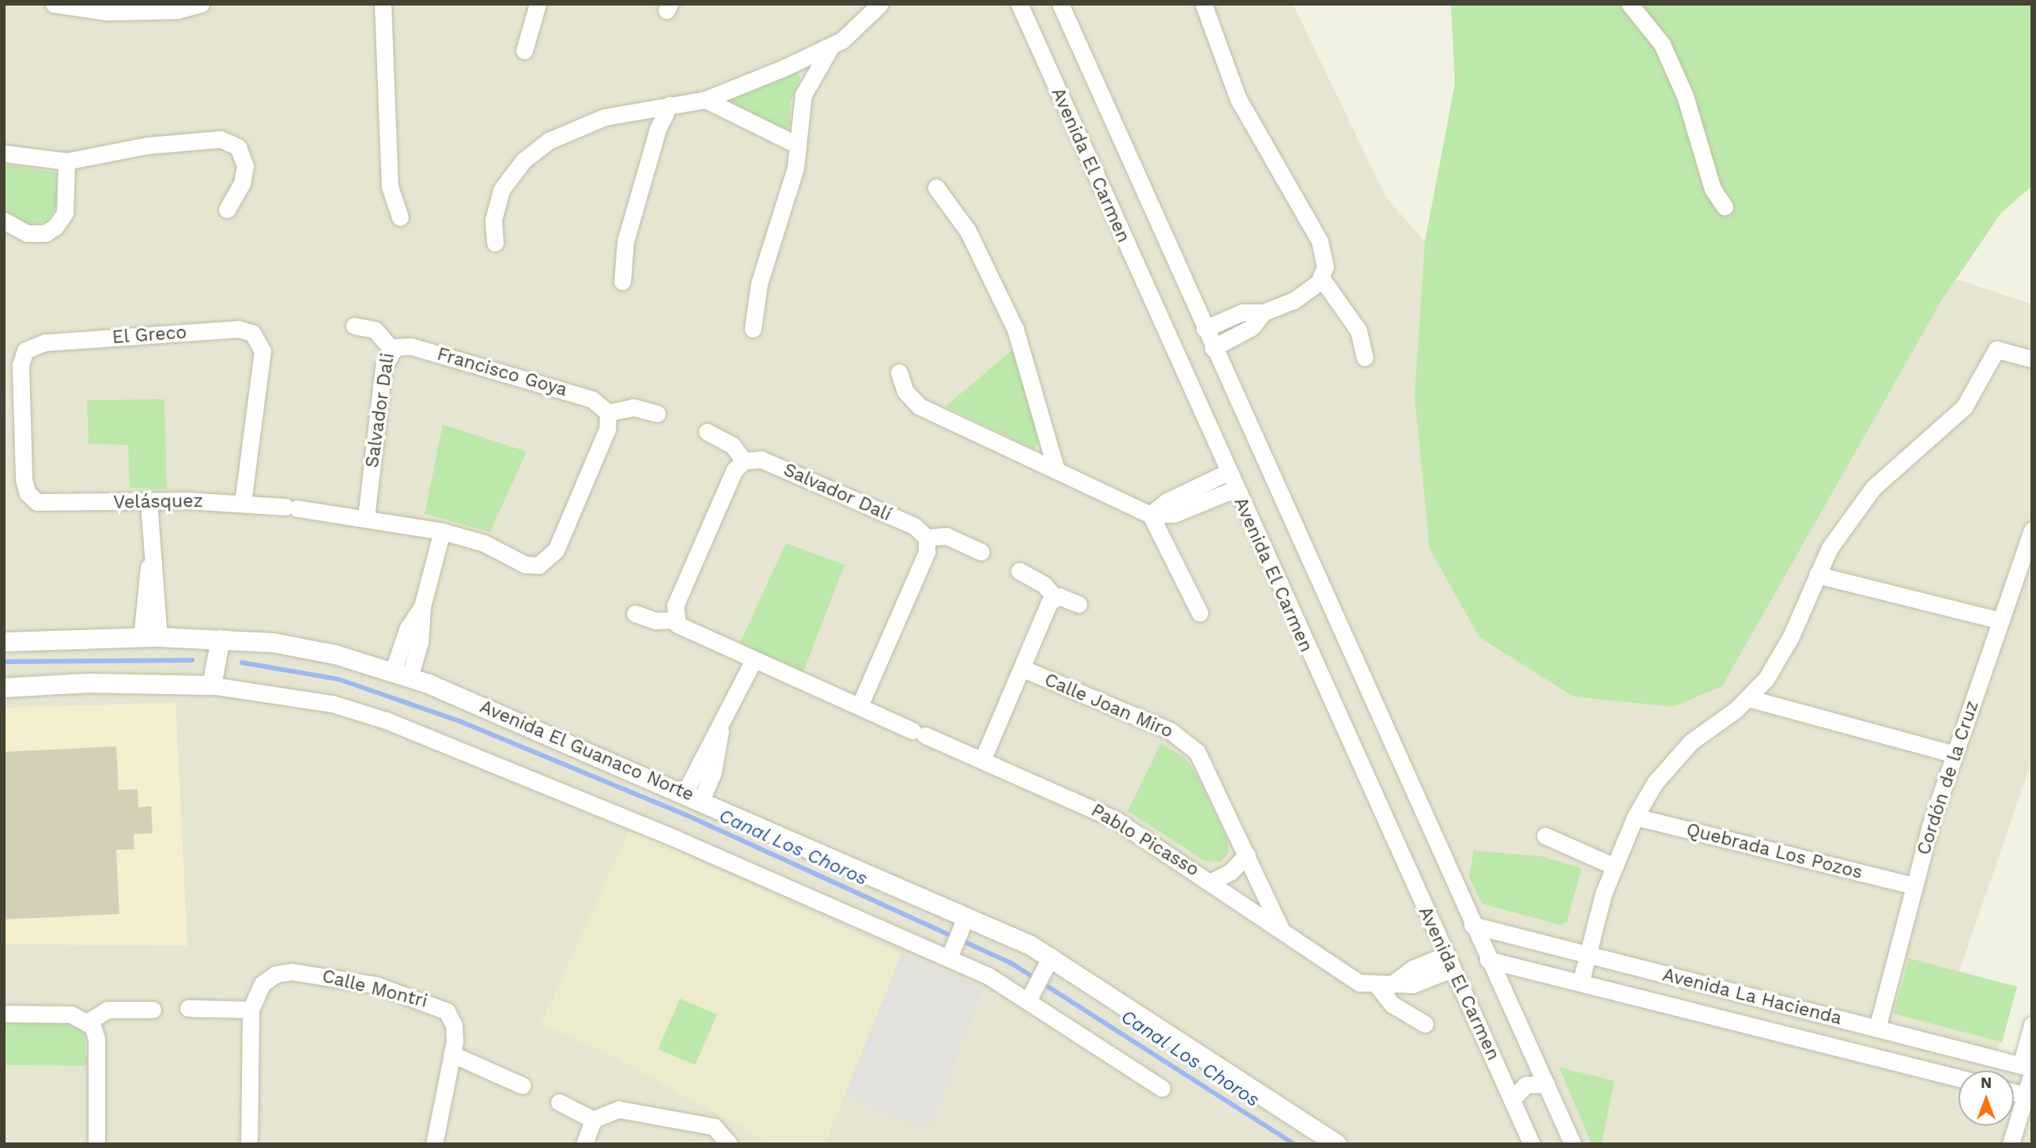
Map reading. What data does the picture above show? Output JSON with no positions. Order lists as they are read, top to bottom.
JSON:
{
  "streets": {
    "street": [
      "Avenida El Carmen",
      "El Greco",
      "Francisco Goya",
      "Salvador Dali",
      "Salvador Dalí",
      "Velásquez",
      "Calle Joan Miro",
      "Avenida El Guanaco Norte",
      "Cordón de la Cruz",
      "Pablo Picasso",
      "Quebrada Los Pozos",
      "Calle Montri",
      "Avenida La Hacienda"
    ]
  },
  "crossings": [
    ["Avenida El Carmen", "Avenida La Hacienda"],
    ["El Greco", "Velásquez"],
    ["Francisco Goya", "Salvador Dali"],
    ["Francisco Goya", "Velásquez"],
    ["Salvador Dali", "Velásquez"],
    ["Calle Joan Miro", "Pablo Picasso"],
    ["Cordón de la Cruz", "Quebrada Los Pozos"],
    ["Cordón de la Cruz", "Avenida La Hacienda"]
  ],
  "water": ["Canal Los Choros"],
  "north": "top"
}
